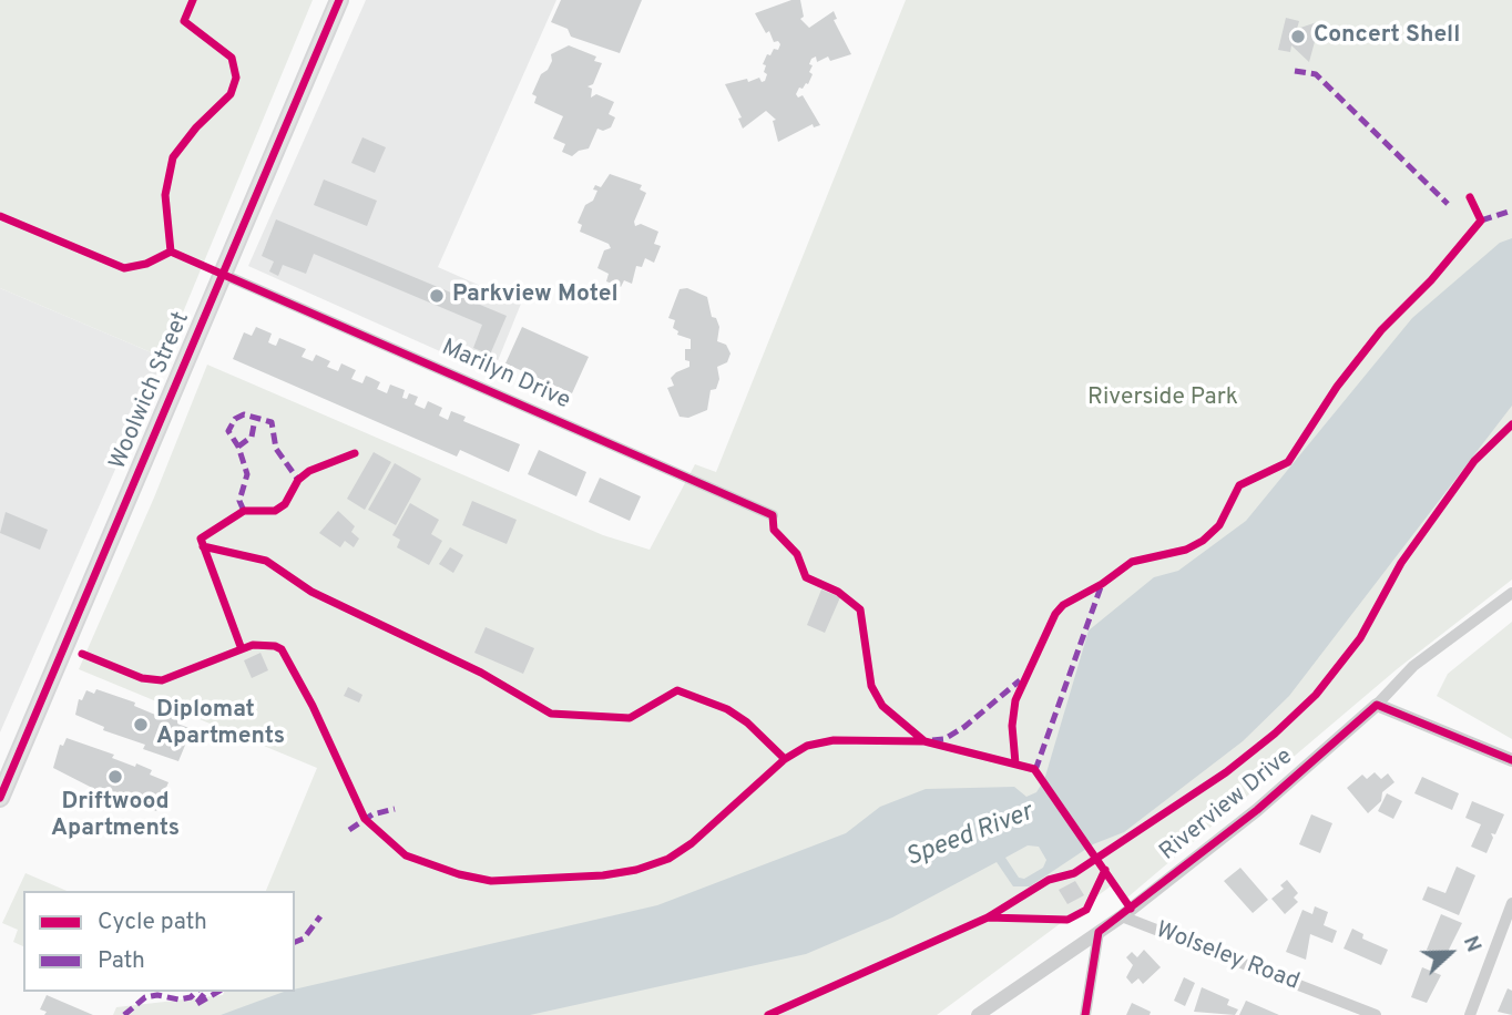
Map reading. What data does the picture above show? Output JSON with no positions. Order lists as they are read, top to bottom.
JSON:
{
  "streets": {
    "main road": ["Woolwich Street"],
    "street": ["Marilyn Drive", "Riverview Drive", "Wolseley Road"]
  },
  "crossings": [
    ["Marilyn Drive", "Woolwich Street"],
    ["Riverview Drive", "Wolseley Road"]
  ],
  "water": ["Speed River"],
  "parks": ["Riverside Park"],
  "places": [
    "Concert Shell",
    "Parkview Motel",
    "Diplomat Apartments",
    "Driftwood Apartments"
  ],
  "legend": ["Cycle path", "Path"],
  "north": "right"
}
